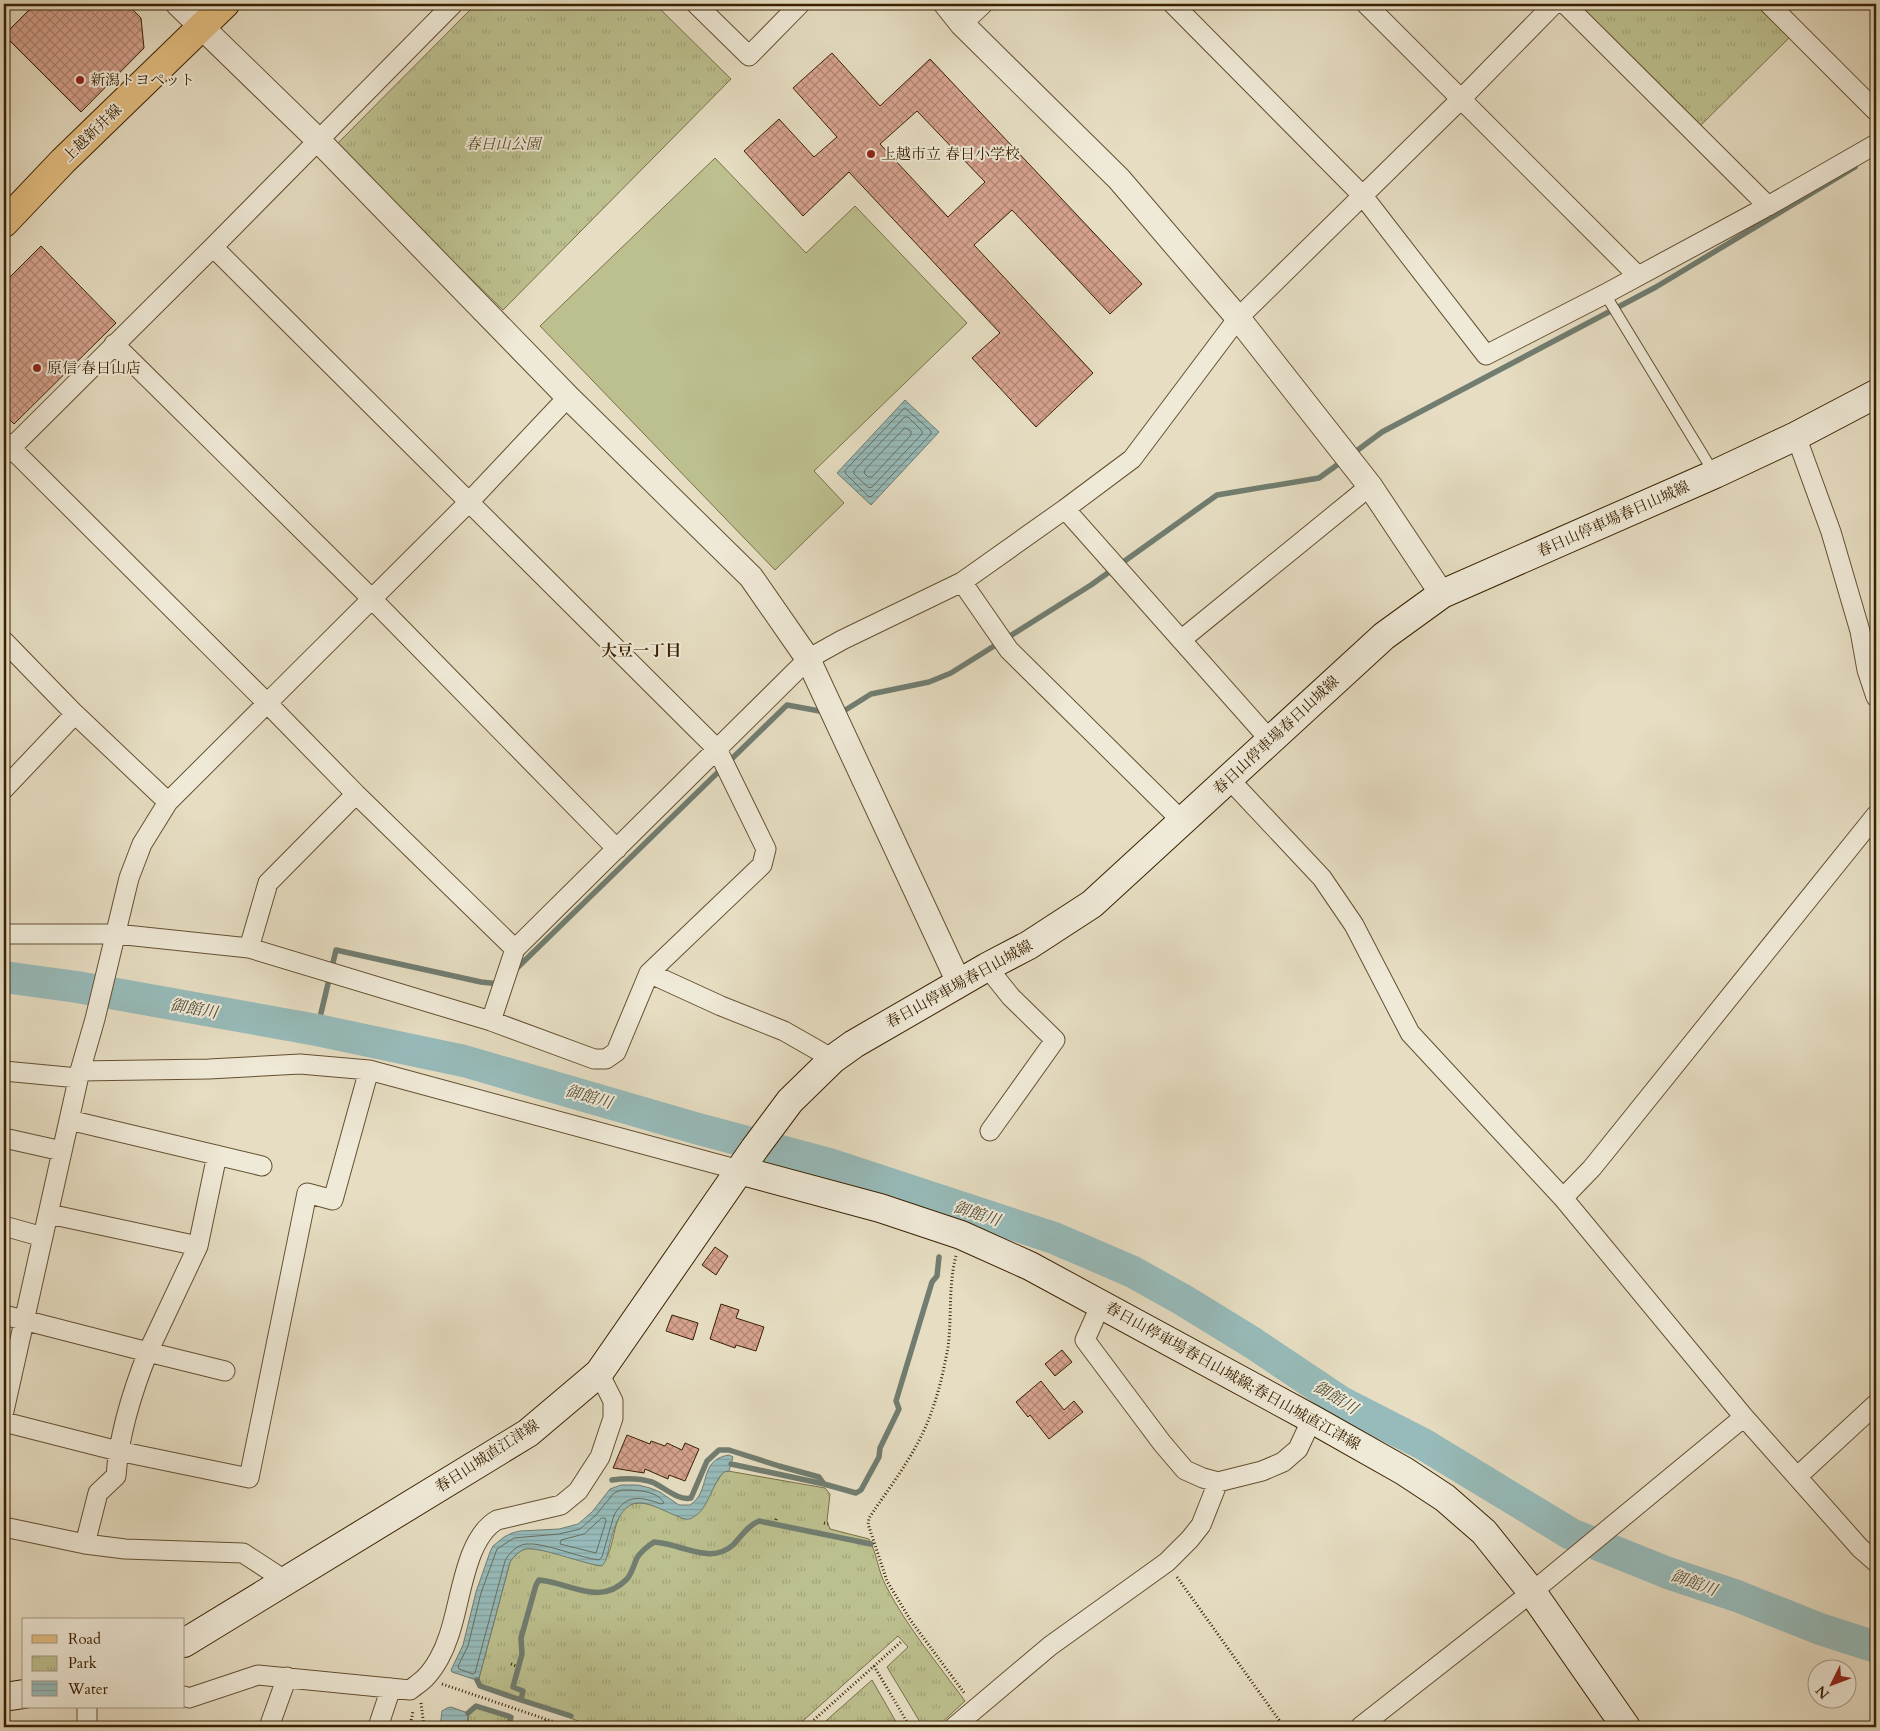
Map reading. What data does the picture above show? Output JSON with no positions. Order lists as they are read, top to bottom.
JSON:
{
  "streets": {
    "main road": [
      "上越新井線",
      "春日山停車場春日山城線",
      "春日山停車場春日山城線;春日山城直江津線",
      "春日山城直江津線"
    ]
  },
  "crossings": [
    ["春日山停車場春日山城線", "春日山停車場春日山城線;春日山城直江津線"],
    ["春日山停車場春日山城線", "春日山城直江津線"],
    ["春日山停車場春日山城線;春日山城直江津線", "春日山城直江津線"]
  ],
  "districts": ["大豆一丁目"],
  "water": ["御館川"],
  "parks": ["春日山公園"],
  "places": ["新潟トヨペット", "上越市立 春日小学校", "原信 春日山店"],
  "legend": ["Road", "Park", "Water"],
  "north": "bottom left"
}
